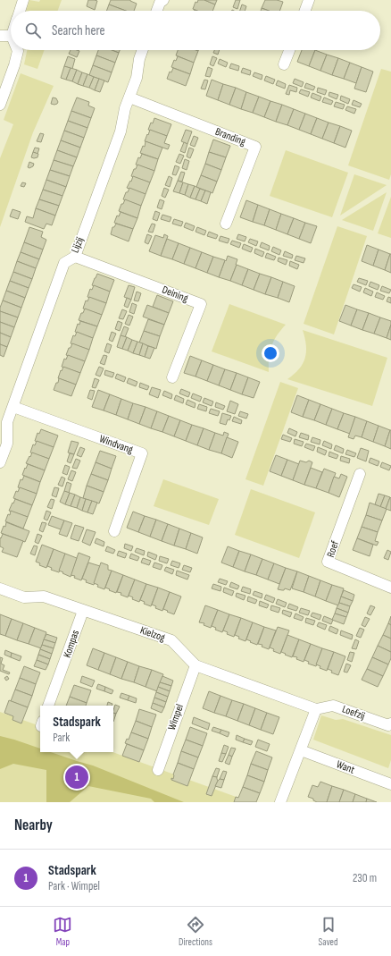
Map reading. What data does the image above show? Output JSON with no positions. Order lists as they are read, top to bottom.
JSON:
{
  "streets": {
    "street": [
      "Branding",
      "Lijzij",
      "Deining",
      "Windvang",
      "Roef",
      "Kielzog",
      "Kompas",
      "Loefzij",
      "Wimpel",
      "Want"
    ]
  },
  "crossings": [
    ["Branding", "Lijzij"],
    ["Lijzij", "Deining"],
    ["Lijzij", "Windvang"],
    ["Kielzog", "Kompas"],
    ["Kielzog", "Loefzij"],
    ["Kielzog", "Wimpel"]
  ],
  "page": {
    "search": "Search here",
    "popup": ["Stadspark", "Park"],
    "pins": "1",
    "heading": "Nearby",
    "list": [
      {
        "mark": "1",
        "name": "Stadspark",
        "note": "Park · Wimpel",
        "value": "230 m"
      }
    ],
    "nav": ["Map", "Directions", "Saved"]
  }
}
